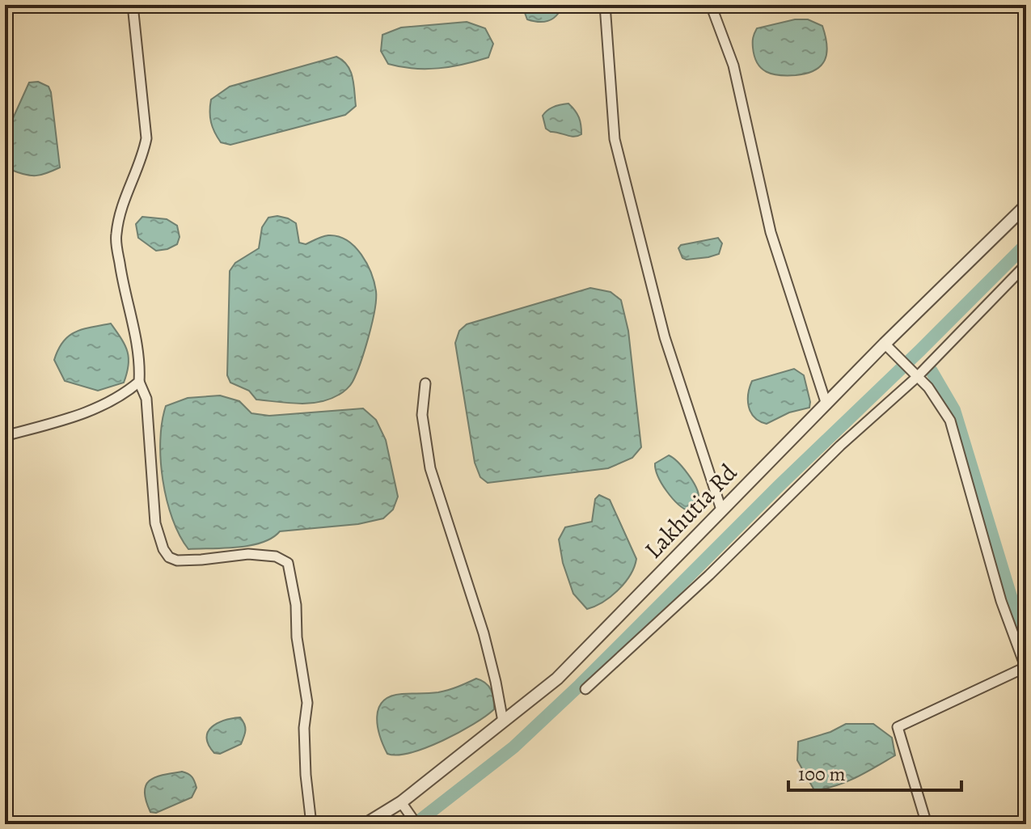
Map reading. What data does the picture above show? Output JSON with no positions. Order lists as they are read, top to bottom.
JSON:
{
  "streets": {
    "street": ["Lakhutia Rd"]
  },
  "scale_bar": "100 m"
}
